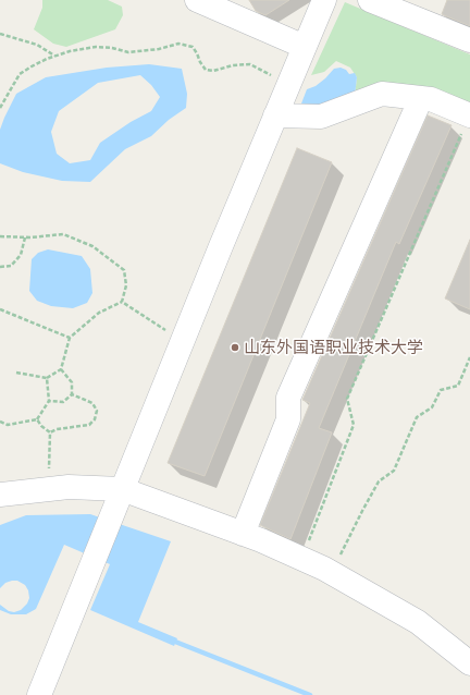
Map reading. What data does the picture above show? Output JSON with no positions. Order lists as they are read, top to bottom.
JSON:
{
  "places": ["山东外国语职业技术大学"]
}
